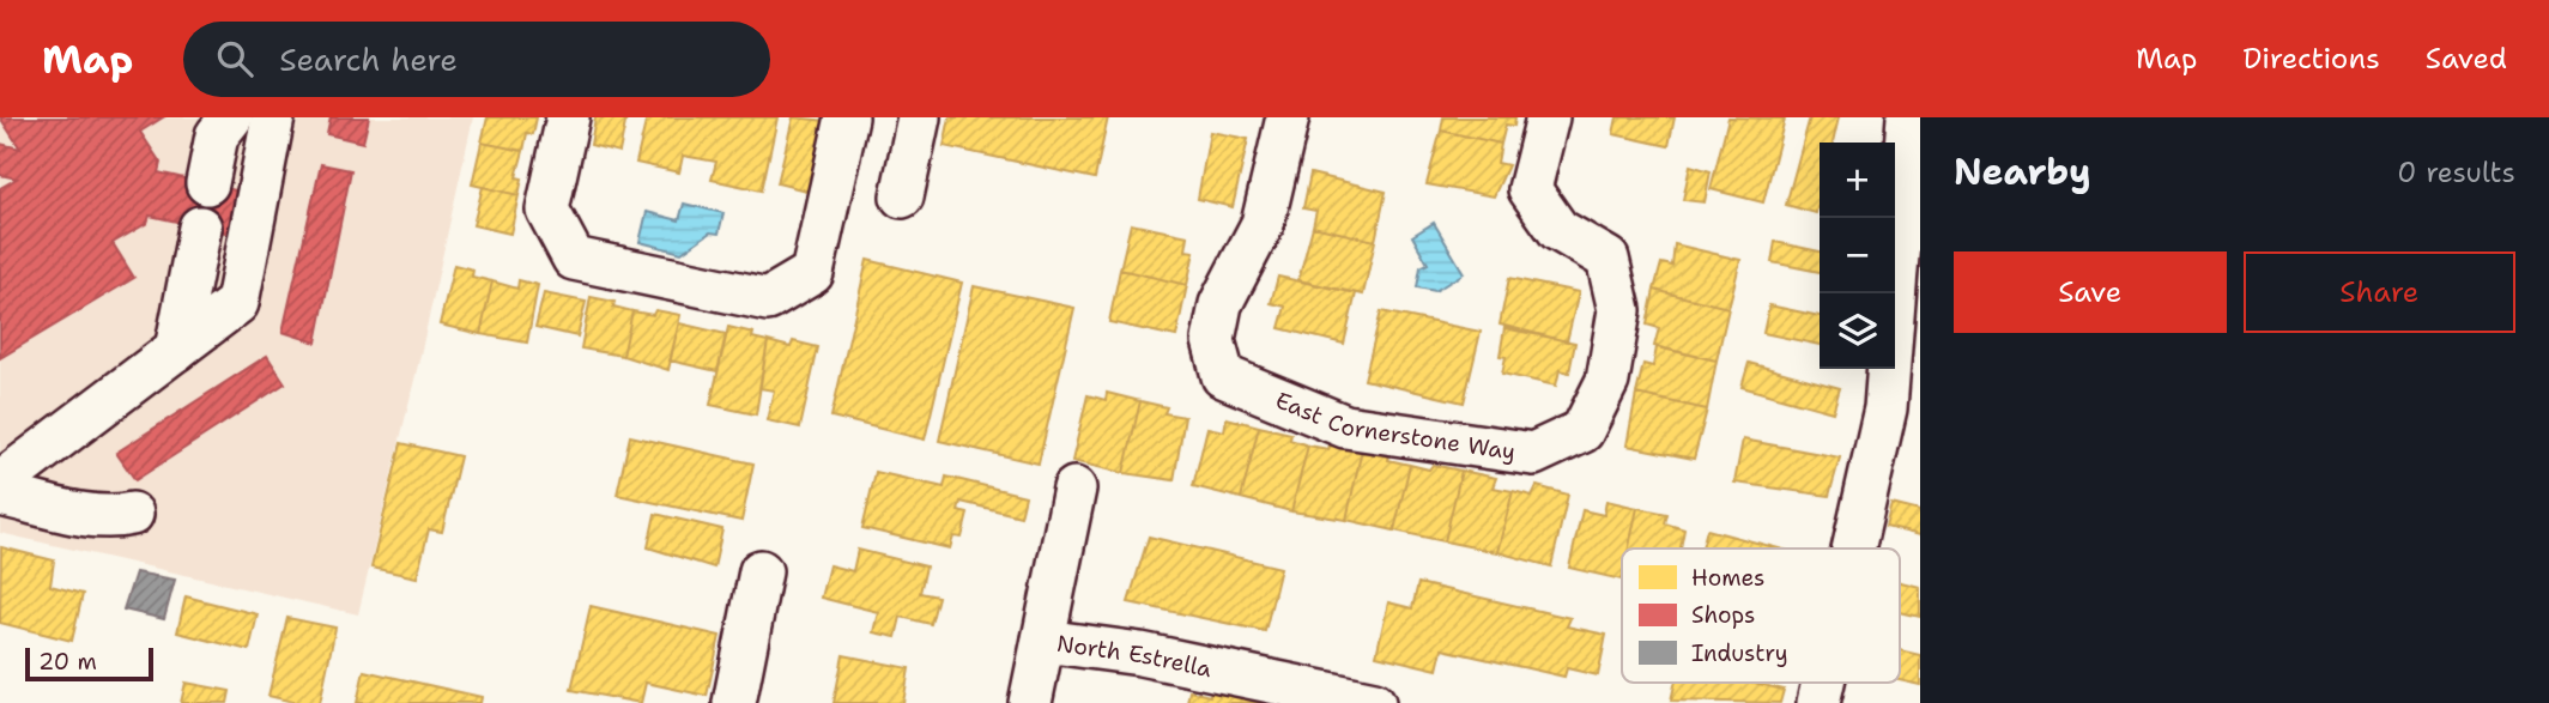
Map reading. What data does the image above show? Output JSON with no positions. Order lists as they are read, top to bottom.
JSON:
{
  "streets": {
    "street": ["East Cornerstone Way", "North Estrella"]
  },
  "legend": ["Homes", "Shops", "Industry"],
  "scale_bar": "20 m",
  "page": {
    "header": "Map",
    "search": "Search here",
    "nav": ["Map", "Directions", "Saved"],
    "heading": ["Nearby", "0 results"],
    "map_buttons": ["+", "−"],
    "buttons": ["Save", "Share"],
    "scale": "20 m"
  }
}
